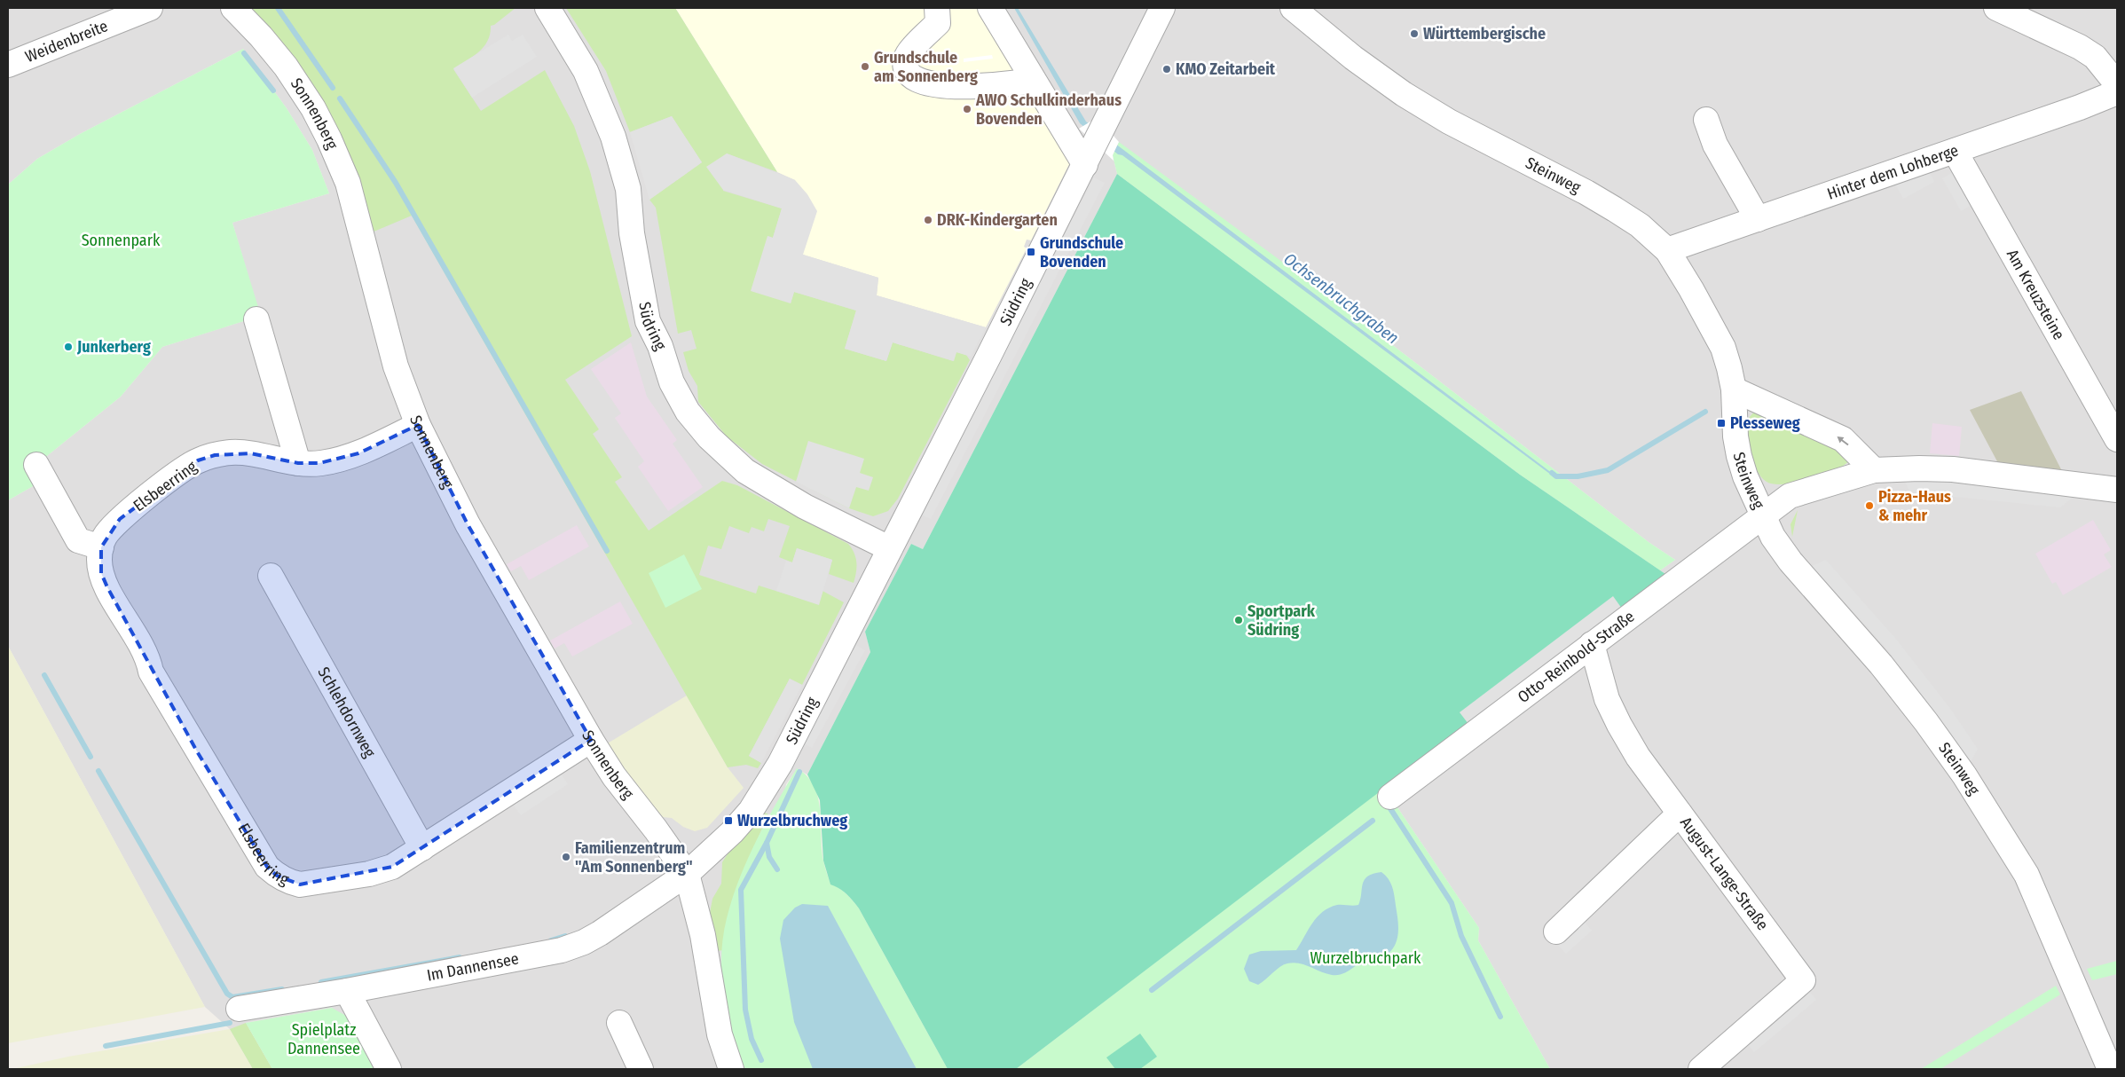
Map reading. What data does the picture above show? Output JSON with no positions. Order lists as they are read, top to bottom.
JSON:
{
  "streets": {
    "street": [
      "Weidenbreite",
      "Sonnenberg",
      "Hinter dem Lohberge",
      "Steinweg",
      "Am Kreuzsteine",
      "Südring",
      "Elsbeerring",
      "Otto-Reinbold-Straße",
      "Schlehdornweg",
      "August-Lange-Straße",
      "Im Dannensee"
    ]
  },
  "crossings": [
    ["Sonnenberg", "Südring"],
    ["Sonnenberg", "Elsbeerring"],
    ["Sonnenberg", "Im Dannensee"],
    ["Hinter dem Lohberge", "Steinweg"],
    ["Hinter dem Lohberge", "Am Kreuzsteine"],
    ["Steinweg", "Otto-Reinbold-Straße"],
    ["Südring", "Im Dannensee"],
    ["Elsbeerring", "Schlehdornweg"],
    ["Otto-Reinbold-Straße", "August-Lange-Straße"]
  ],
  "water": ["Ochsenbruchgraben"],
  "parks": ["Sonnenpark", "Wurzelbruchpark", "Spielplatz Dannensee"],
  "places": {
    "other": [
      "Württembergische",
      "Grundschule am Sonnenberg",
      "KMO Zeitarbeit",
      "AWO Schulkinderhaus Bovenden",
      "DRK-Kindergarten",
      "Junkerberg",
      "Pizza-Haus & mehr",
      "Sportpark Südring",
      "Familienzentrum \"Am Sonnenberg\""
    ],
    "transit": ["Grundschule Bovenden", "Plesseweg", "Wurzelbruchweg"]
  }
}
